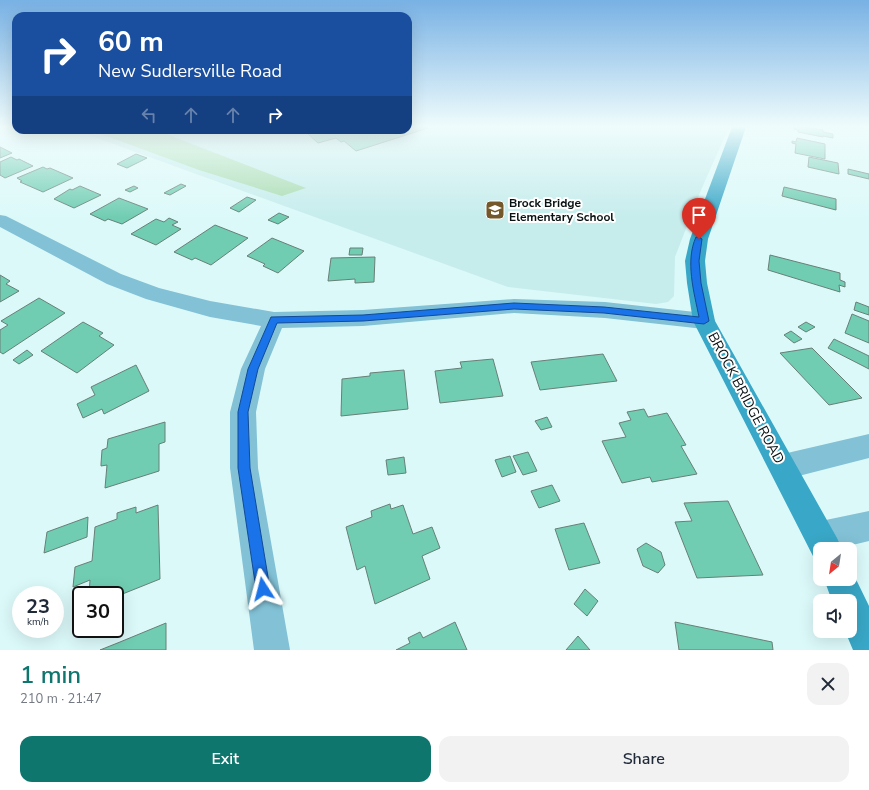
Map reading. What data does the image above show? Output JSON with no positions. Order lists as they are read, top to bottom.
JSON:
{
  "streets": {
    "street": ["BROCK BRIDGE ROAD"]
  },
  "places": {
    "school or university": ["Brock Bridge Elementary School"]
  },
  "north": "bottom left",
  "page": {
    "turn": ["60 m", "New Sudlersville Road"],
    "speed": "23 km/h",
    "limit": "30",
    "heading": ["1 min", "210 m · 21:47"],
    "buttons": ["Exit", "Share"]
  }
}
